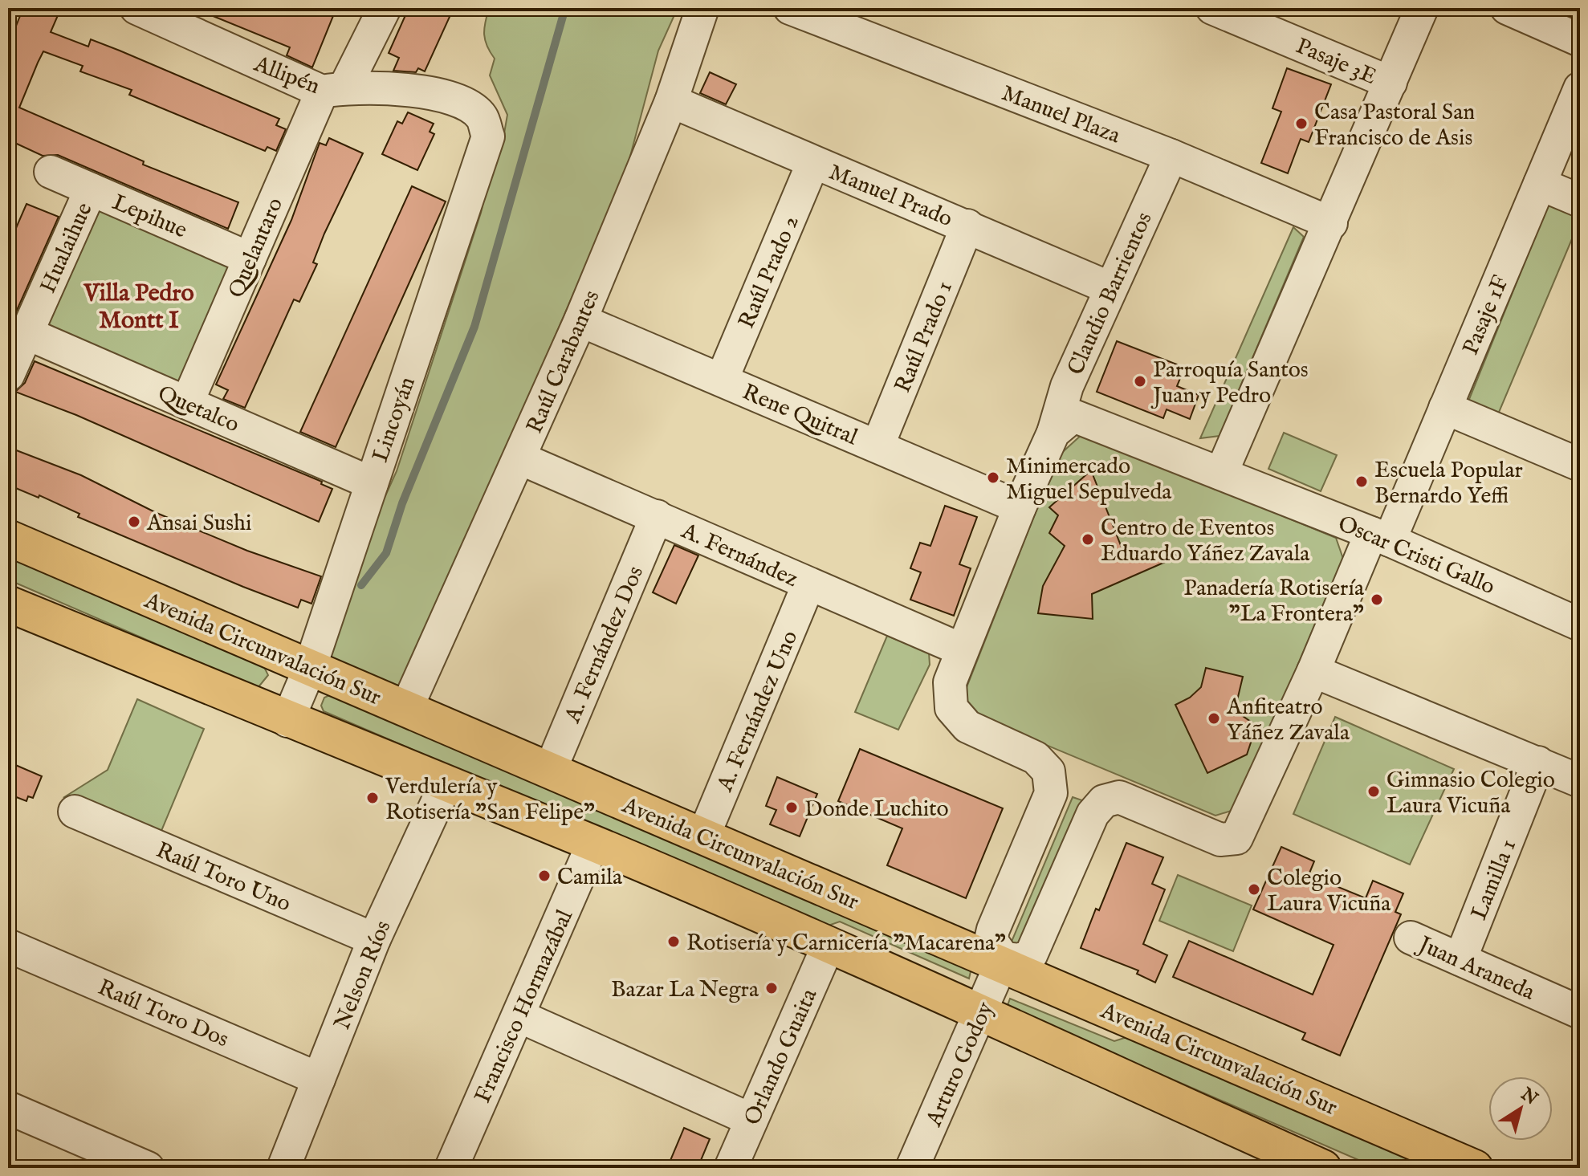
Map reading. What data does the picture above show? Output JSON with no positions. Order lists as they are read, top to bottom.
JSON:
{
  "streets": {
    "main road": ["Avenida Circunvalación Sur"],
    "street": [
      "Pasaje 3E",
      "Allipén",
      "Manuel Plaza",
      "Manuel Prado",
      "Lepihue",
      "Hualaihue",
      "Quelantaro",
      "Raúl Prado 2",
      "Claudio Barrientos",
      "Pasaje 1F",
      "Raúl Prado 1",
      "Raúl Carabantes",
      "Quetalco",
      "Rene Quitral",
      "Lincoyán",
      "A. Fernández",
      "Oscar Cristi Gallo",
      "A. Fernández Dos",
      "A. Fernández Uno",
      "Raúl Toro Uno",
      "Lamilla 1",
      "Juan Araneda",
      "Nelson Ríos",
      "Francisco Hormazábal",
      "Raúl Toro Dos",
      "Orlando Guaita",
      "Arturo Godoy"
    ]
  },
  "crossings": [
    ["Allipén", "Quelantaro"],
    ["Allipén", "Lincoyán"],
    ["Manuel Plaza", "Claudio Barrientos"],
    ["Manuel Prado", "Raúl Prado 2"],
    ["Manuel Prado", "Claudio Barrientos"],
    ["Manuel Prado", "Raúl Prado 1"],
    ["Manuel Prado", "Raúl Carabantes"],
    ["Lepihue", "Hualaihue"],
    ["Lepihue", "Quelantaro"],
    ["Hualaihue", "Quetalco"],
    ["Quelantaro", "Quetalco"],
    ["Raúl Prado 2", "Rene Quitral"],
    ["Claudio Barrientos", "Pasaje 1F"],
    ["Claudio Barrientos", "Rene Quitral"],
    ["Claudio Barrientos", "A. Fernández"],
    ["Claudio Barrientos", "Oscar Cristi Gallo"],
    ["Claudio Barrientos", "Avenida Circunvalación Sur"],
    ["Claudio Barrientos", "Arturo Godoy"],
    ["Pasaje 1F", "Oscar Cristi Gallo"],
    ["Pasaje 1F", "Avenida Circunvalación Sur"],
    ["Pasaje 1F", "Arturo Godoy"],
    ["Raúl Prado 1", "Rene Quitral"],
    ["Raúl Carabantes", "Rene Quitral"],
    ["Raúl Carabantes", "A. Fernández"],
    ["Raúl Carabantes", "Avenida Circunvalación Sur"],
    ["Quetalco", "Lincoyán"],
    ["Lincoyán", "Avenida Circunvalación Sur"],
    ["A. Fernández", "A. Fernández Dos"],
    ["A. Fernández", "A. Fernández Uno"],
    ["A. Fernández Dos", "Avenida Circunvalación Sur"],
    ["Avenida Circunvalación Sur", "A. Fernández Uno"],
    ["Avenida Circunvalación Sur", "Arturo Godoy"],
    ["Raúl Toro Uno", "Nelson Ríos"],
    ["Lamilla 1", "Juan Araneda"],
    ["Nelson Ríos", "Raúl Toro Dos"]
  ],
  "districts": ["Villa Pedro Montt I"],
  "places": [
    "Casa Pastoral San Francisco de Asis",
    "Parroquía Santos Juan y Pedro",
    "Minimercado Miguel Sepulveda",
    "Escuela Popular Bernardo Yeffi",
    "Ansai Sushi",
    "Centro de Eventos Eduardo Yáñez Zavala",
    "Panadería Rotisería \"La Frontera\"",
    "Anfiteatro Yáñez Zavala",
    "Gimnasio Colegio Laura Vicuña",
    "Verdulería y Rotisería \"San Felipe\"",
    "Donde Luchito",
    "Camila",
    "Colegio Laura Vicuña",
    "Rotisería y Carnicería \"Macarena\"",
    "Bazar La Negra"
  ],
  "north": "top right"
}
